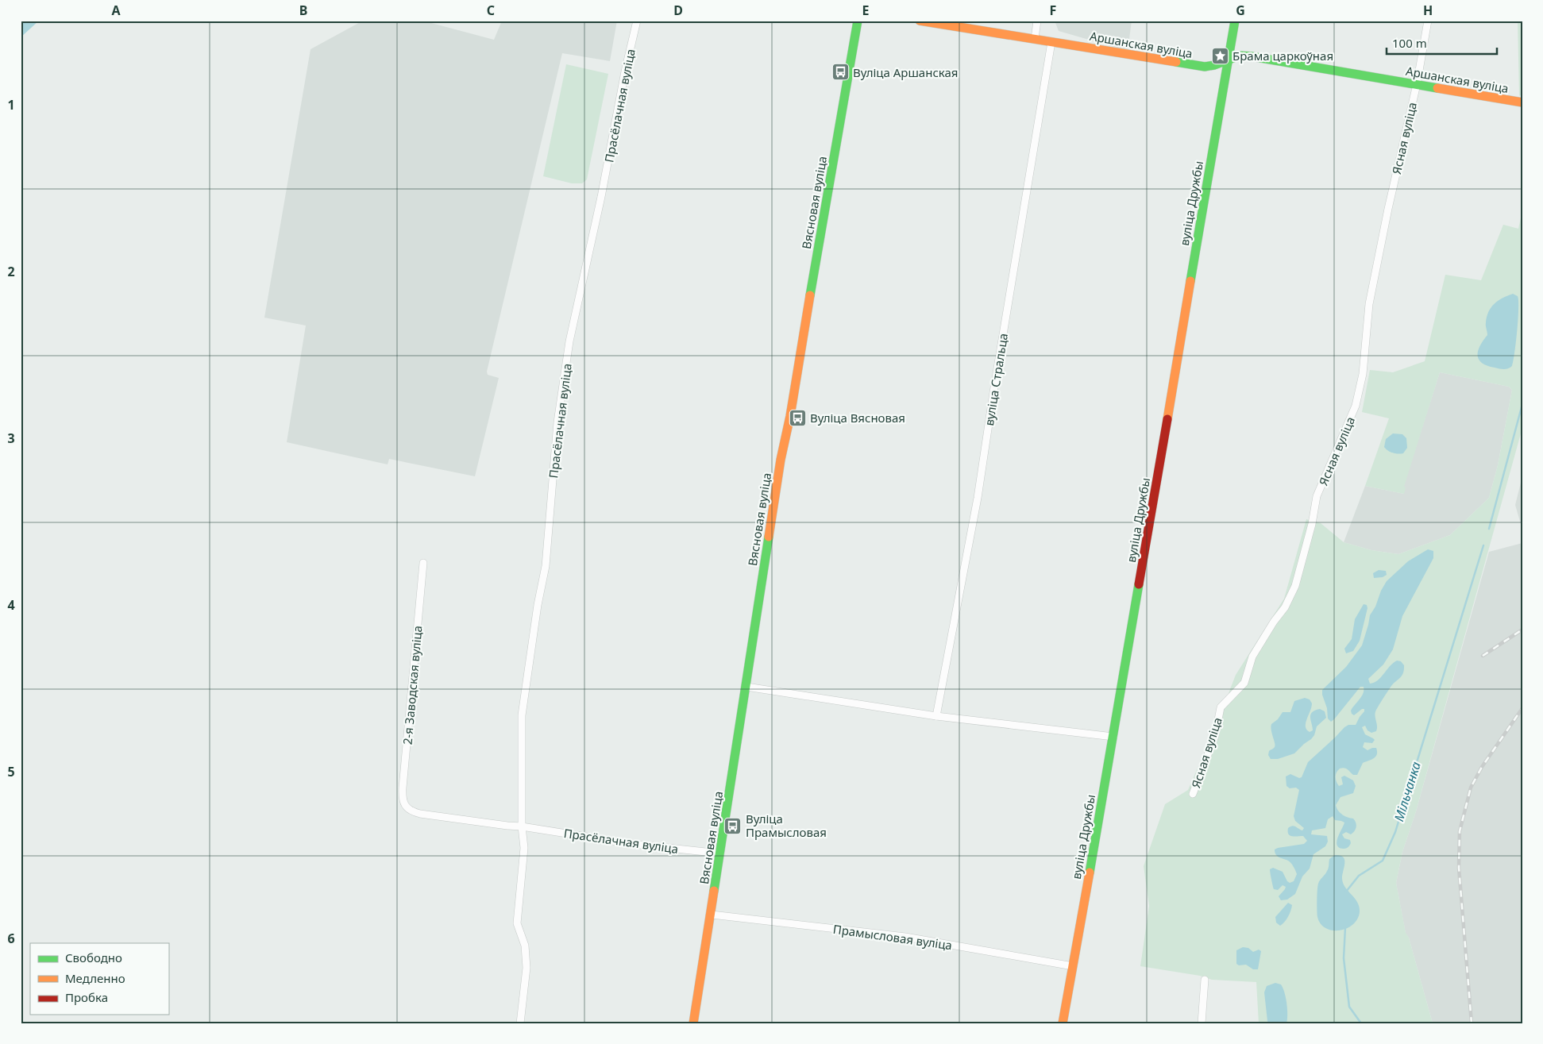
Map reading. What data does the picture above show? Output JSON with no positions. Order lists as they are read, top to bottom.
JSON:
{
  "streets": {
    "street": [
      "Аршанская вуліца",
      "Прасёлачная вуліца",
      "Ясная вуліца",
      "Вясновая вуліца",
      "вуліца Дружбы",
      "вуліца Стральца",
      "2-я Заводская вуліца",
      "Прамысловая вуліца"
    ]
  },
  "crossings": [
    ["Аршанская вуліца", "Ясная вуліца"],
    ["Аршанская вуліца", "вуліца Дружбы"],
    ["Аршанская вуліца", "вуліца Стральца"],
    ["Прасёлачная вуліца", "Вясновая вуліца"],
    ["Прасёлачная вуліца", "2-я Заводская вуліца"],
    ["Вясновая вуліца", "Прамысловая вуліца"],
    ["вуліца Дружбы", "Прамысловая вуліца"]
  ],
  "water": ["Мільчанка"],
  "places": {
    "place": ["Брама царкоўная"],
    "bus stop": ["Вуліца Аршанская", "Вуліца Вясновая", "Вуліца Прамысловая"]
  },
  "legend": ["Свободно", "Медленно", "Пробка"],
  "scale_bar": "100 m",
  "grid": {
    "columns": [
      "A",
      "B",
      "C",
      "D",
      "E",
      "F",
      "G",
      "H"
    ],
    "rows": [
      "1",
      "2",
      "3",
      "4",
      "5",
      "6"
    ]
  }
}
